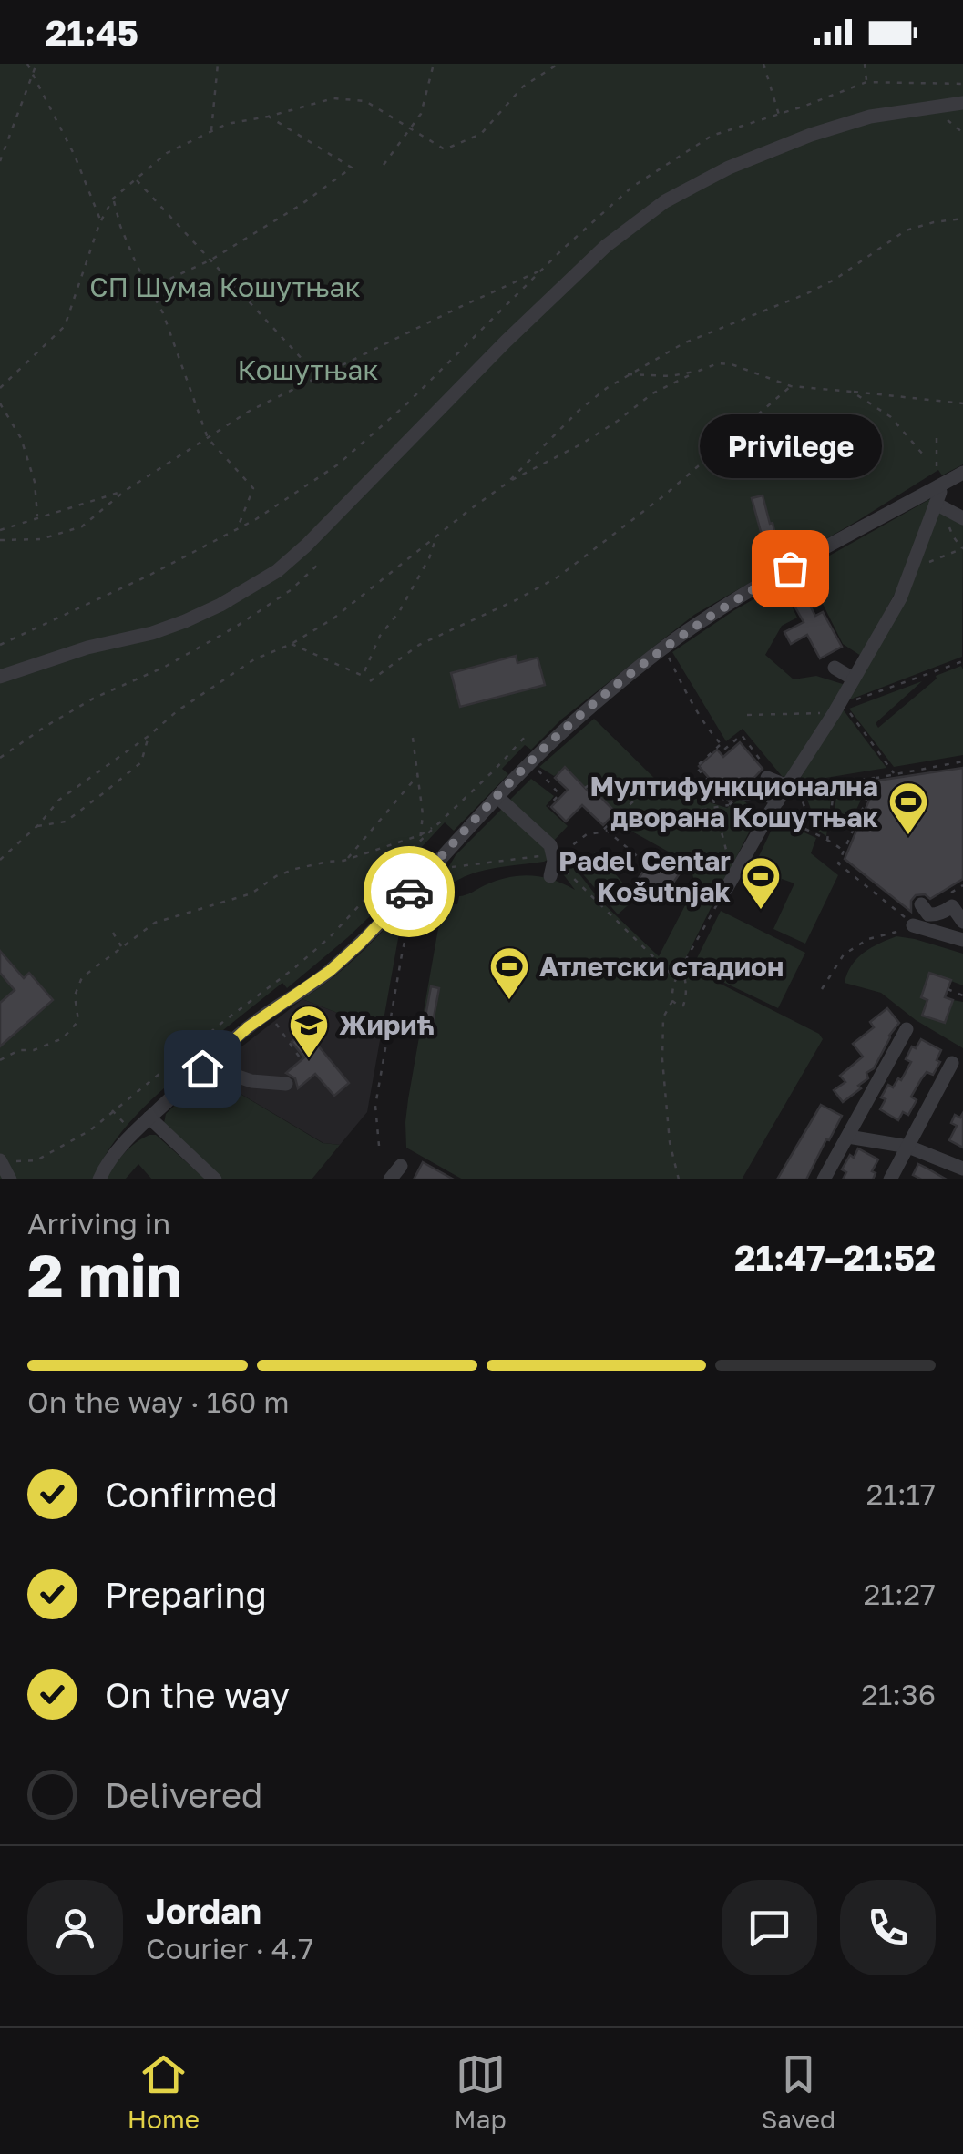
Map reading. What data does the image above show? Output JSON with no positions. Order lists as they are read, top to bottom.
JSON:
{
  "parks": ["СП Шума Кошутњак", "Кошутњак"],
  "places": {
    "other": ["Privilege"],
    "sports": ["Мултифункционална дворана Кошутњак", "Padel Centar Košutnjak", "Атлетски стадион"],
    "school or university": ["Жирић"]
  },
  "page": {
    "status": "21:45",
    "bubble": "Privilege",
    "heading": ["2 min", "Arriving in", "21:47–21:52"],
    "panel": ["Jordan", "Courier · 4.7"],
    "bar": "On the way · 160 m",
    "list": [
      ["Confirmed", "21:17"],
      ["Preparing", "21:27"],
      ["On the way", "21:36"],
      "Delivered"
    ],
    "tabs": ["Home", "Map", "Saved"]
  }
}
